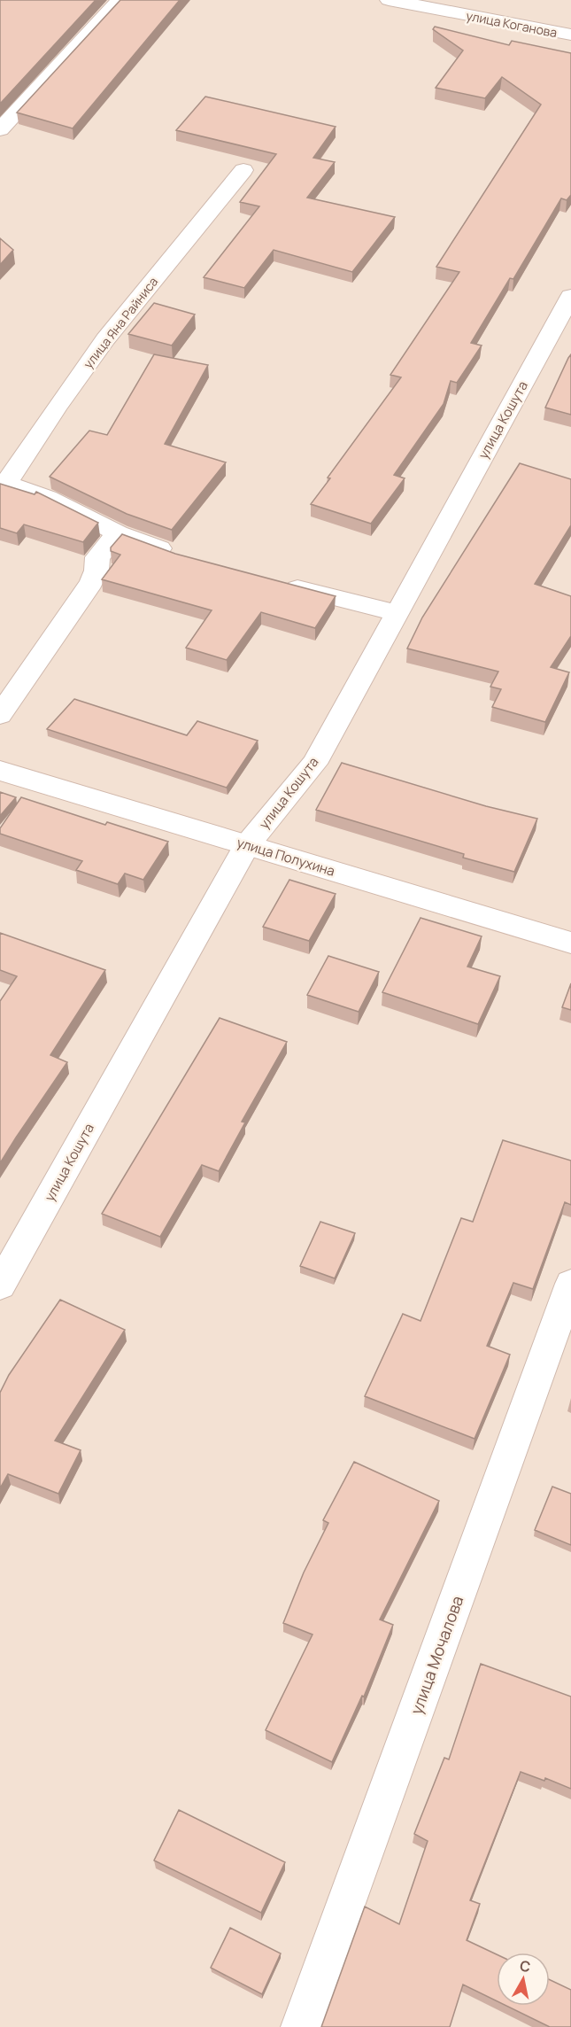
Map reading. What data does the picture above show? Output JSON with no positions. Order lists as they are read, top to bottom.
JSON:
{
  "streets": {
    "street": [
      "улица Коганова",
      "улица Яна Райниса",
      "улица Кошута",
      "улица Полухина",
      "улица Мочалова"
    ]
  },
  "crossings": [
    ["улица Кошута", "улица Полухина"]
  ],
  "north": "top"
}
